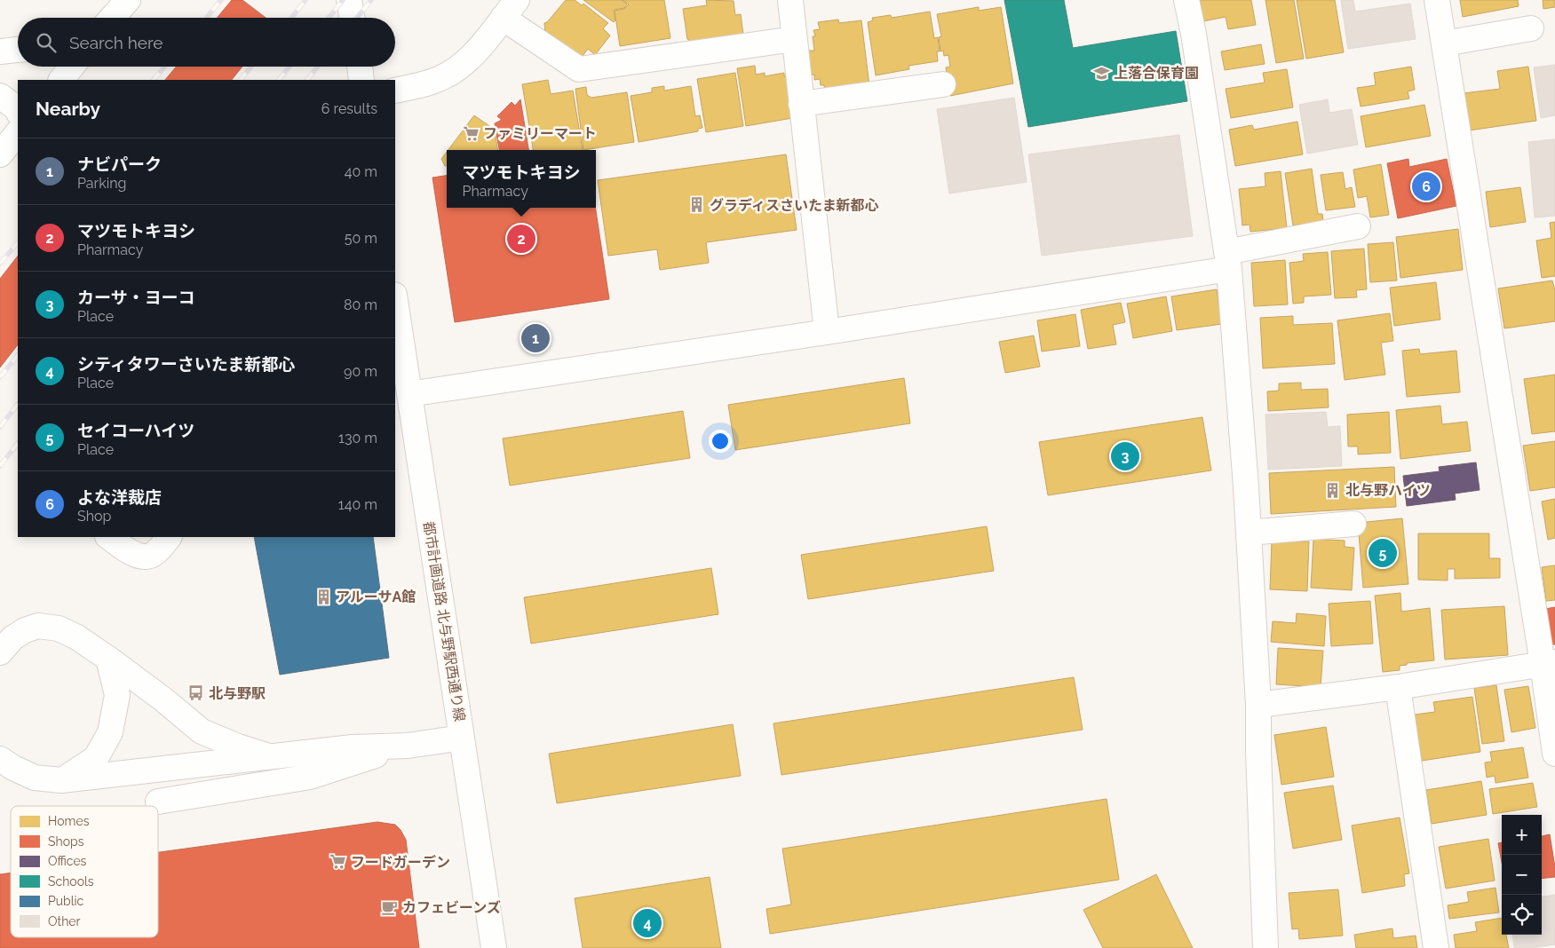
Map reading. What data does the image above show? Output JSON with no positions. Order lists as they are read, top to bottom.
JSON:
{
  "streets": {
    "street": ["都市計画道路 北与野駅西通り線"]
  },
  "places": {
    "school or university": ["上落合保育園"],
    "supermarket": ["ファミリーマート", "フードガーデン"],
    "building": ["グラディスさいたま新都心", "北与野ハイツ", "アルーサA館"],
    "bus stop": ["北与野駅"],
    "cafe": ["カフェビーンズ"]
  },
  "legend": [
    "Homes",
    "Shops",
    "Offices",
    "Schools",
    "Public",
    "Other"
  ],
  "page": {
    "search": "Search here",
    "heading": ["Nearby", "6 results"],
    "list": [
      {
        "mark": "1",
        "name": "ナビパーク",
        "note": "Parking",
        "value": "40 m"
      },
      {
        "mark": "2",
        "name": "マツモトキヨシ",
        "note": "Pharmacy",
        "value": "50 m"
      },
      {
        "mark": "3",
        "name": "カーサ・ヨーコ",
        "note": "Place",
        "value": "80 m"
      },
      {
        "mark": "4",
        "name": "シティタワーさいたま新都心",
        "note": "Place",
        "value": "90 m"
      },
      {
        "mark": "5",
        "name": "セイコーハイツ",
        "note": "Place",
        "value": "130 m"
      },
      {
        "mark": "6",
        "name": "よな洋裁店",
        "note": "Shop",
        "value": "140 m"
      }
    ],
    "popup": ["マツモトキヨシ", "Pharmacy"],
    "pins": [
      "6",
      "2",
      "1",
      "3",
      "5",
      "4"
    ],
    "map_buttons": ["+", "−"]
  }
}
